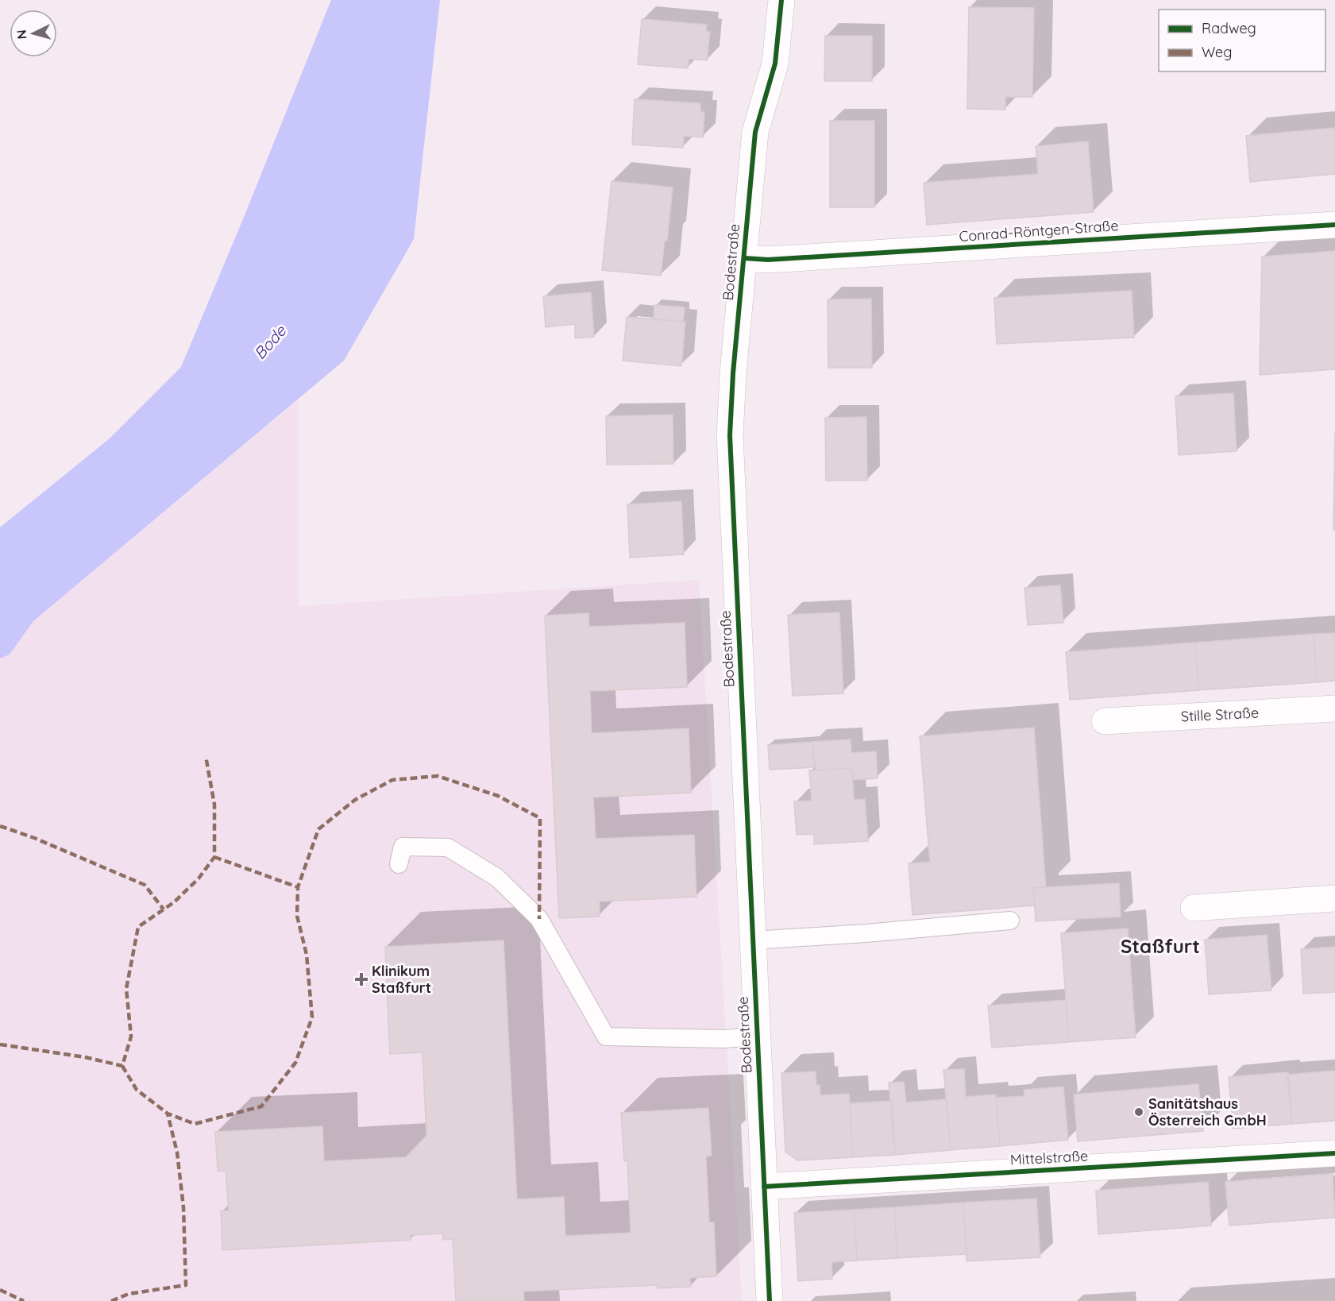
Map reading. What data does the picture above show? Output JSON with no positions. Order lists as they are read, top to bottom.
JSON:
{
  "streets": {
    "street": [
      "Conrad-Röntgen-Straße",
      "Bodestraße",
      "Stille Straße",
      "Mittelstraße"
    ]
  },
  "crossings": [
    ["Conrad-Röntgen-Straße", "Bodestraße"],
    ["Bodestraße", "Mittelstraße"]
  ],
  "districts": ["Staßfurt"],
  "water": ["Bode"],
  "places": {
    "health": ["Klinikum Staßfurt"],
    "other": ["Sanitätshaus Österreich GmbH"]
  },
  "legend": ["Radweg", "Weg"],
  "north": "left"
}
